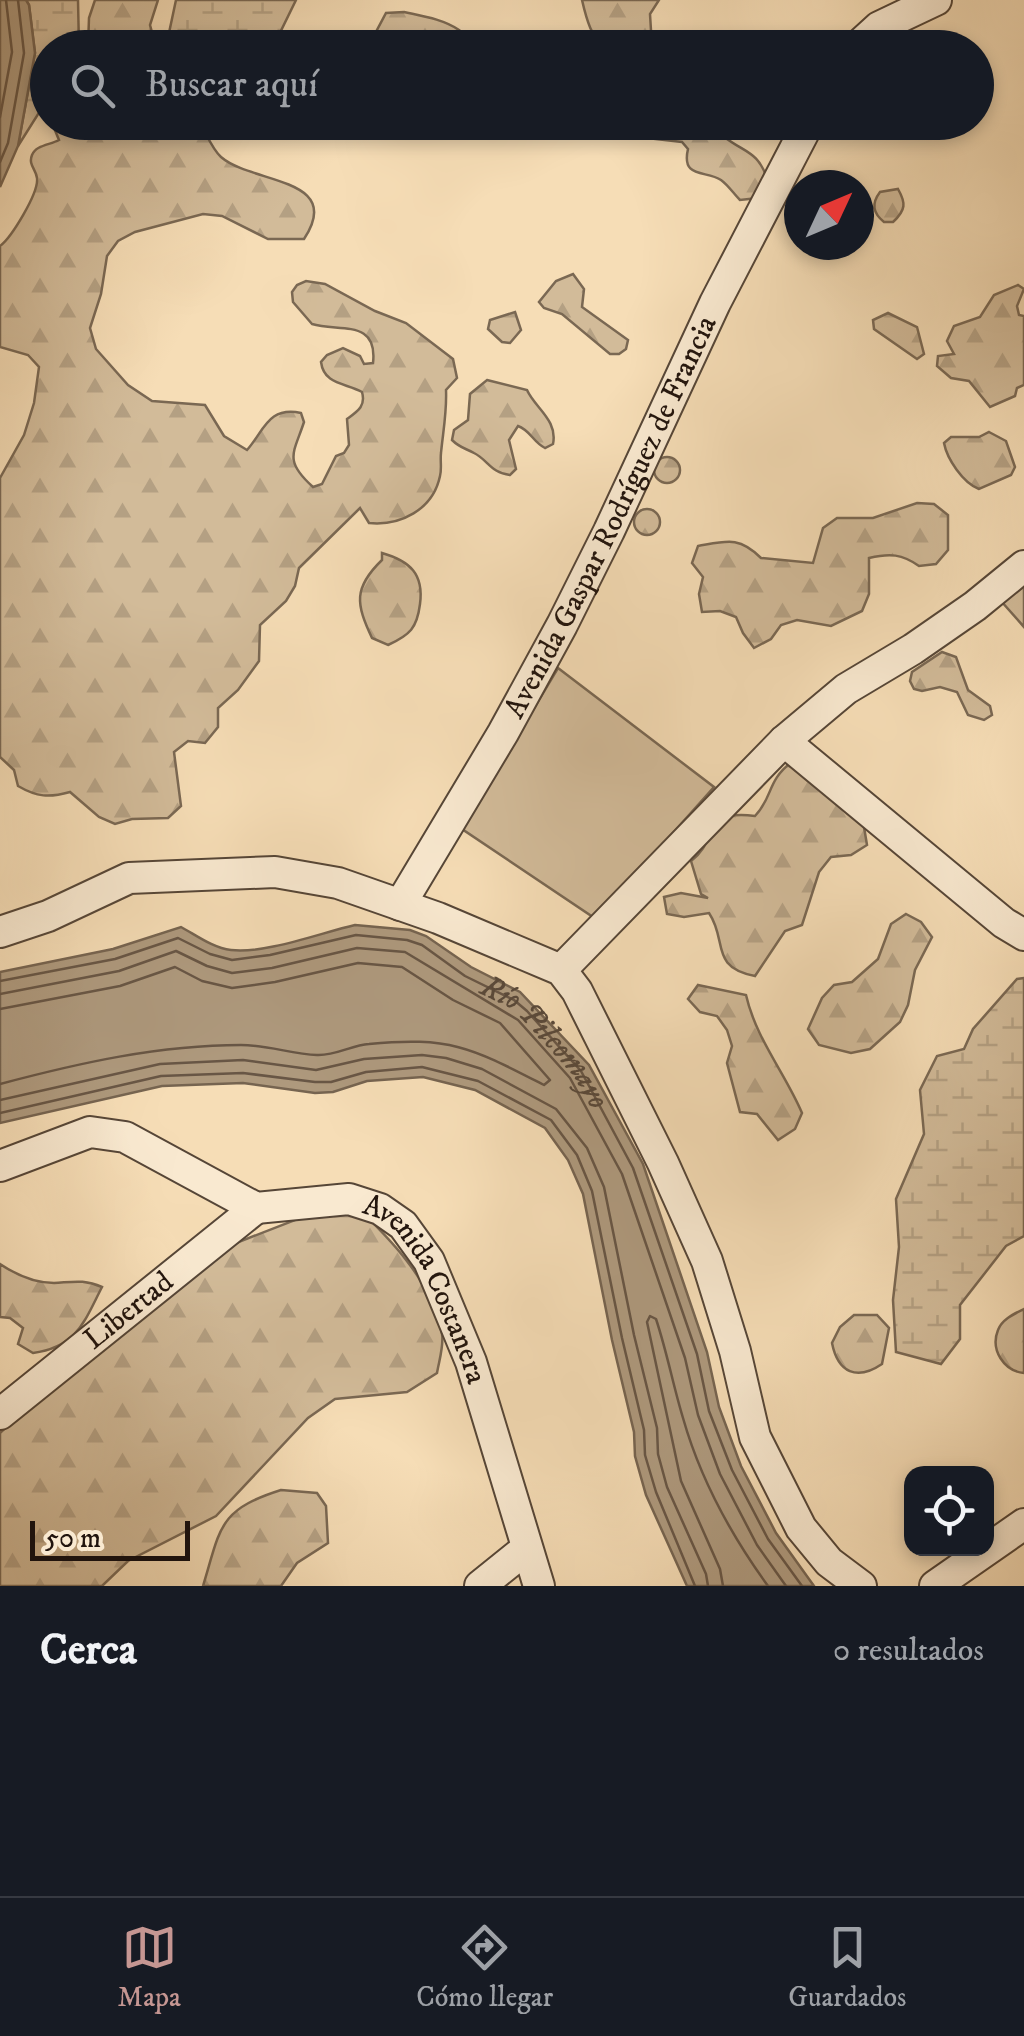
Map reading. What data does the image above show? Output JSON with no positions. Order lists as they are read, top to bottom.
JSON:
{
  "streets": {
    "street": ["Avenida Gaspar Rodríguez de Francia", "Avenida Costanera", "Libertad"]
  },
  "crossings": [
    ["Avenida Costanera", "Libertad"]
  ],
  "water": ["Río Pilcomayo"],
  "scale_bar": "50 m",
  "north": "top right",
  "page": {
    "search": "Buscar aquí",
    "scale": "50 m",
    "heading": ["Cerca", "0 resultados"],
    "nav": ["Mapa", "Cómo llegar", "Guardados"]
  }
}
